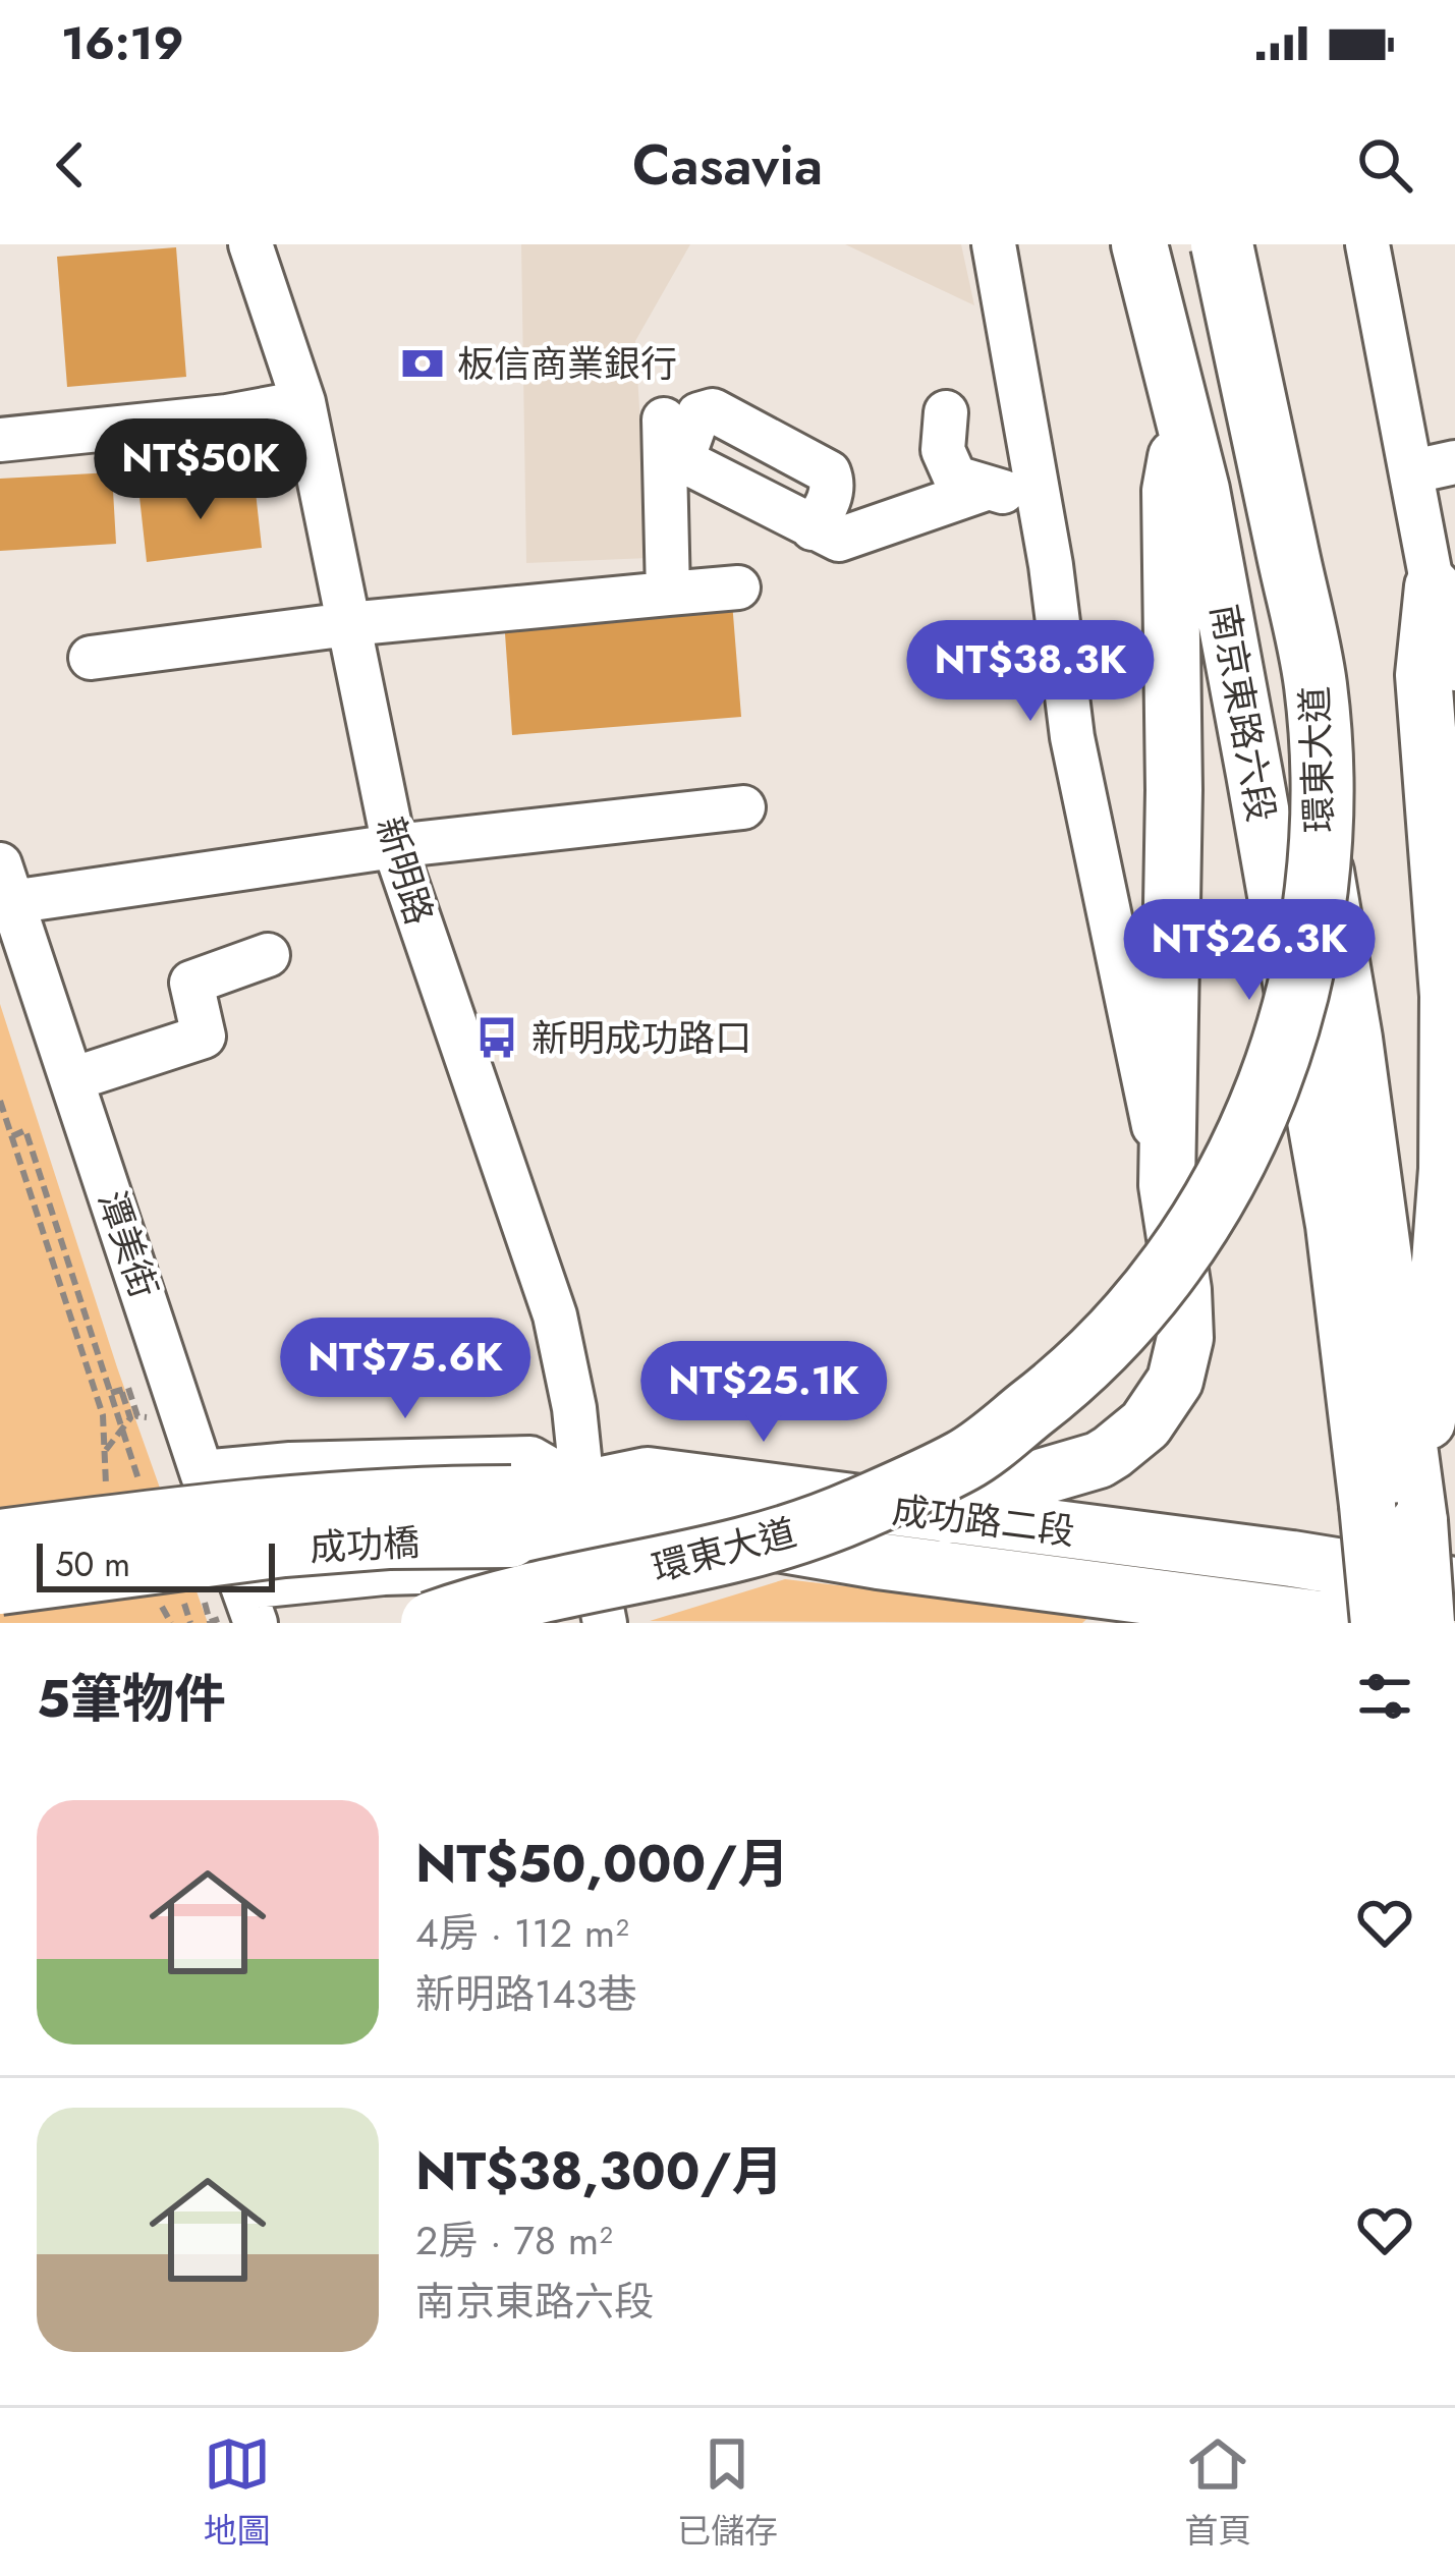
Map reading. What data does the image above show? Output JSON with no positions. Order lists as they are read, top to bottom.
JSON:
{
  "streets": {
    "highway": ["環東大道"],
    "main road": ["南京東路六段", "成功路二段", "成功橋"],
    "street": ["新明路", "潭美街"]
  },
  "crossings": [
    ["新明路", "成功路二段"],
    ["成功路二段", "成功橋"]
  ],
  "places": {
    "bank": ["板信商業銀行"],
    "bus stop": ["新明成功路口"]
  },
  "scale_bar": "50 m",
  "page": {
    "status": "16:19",
    "header": "Casavia",
    "price": [
      "NT$50K",
      "NT$38.3K",
      "NT$26.3K",
      "NT$75.6K",
      "NT$25.1K"
    ],
    "scale": "50 m",
    "heading": "5筆物件",
    "list": [
      {
        "name": "NT$50,000/月",
        "note": "4房 · 112 m² · 新明路143巷"
      },
      {
        "name": "NT$38,300/月",
        "note": "2房 · 78 m² · 南京東路六段"
      }
    ],
    "tabs": ["地圖", "已儲存", "首頁"]
  }
}
